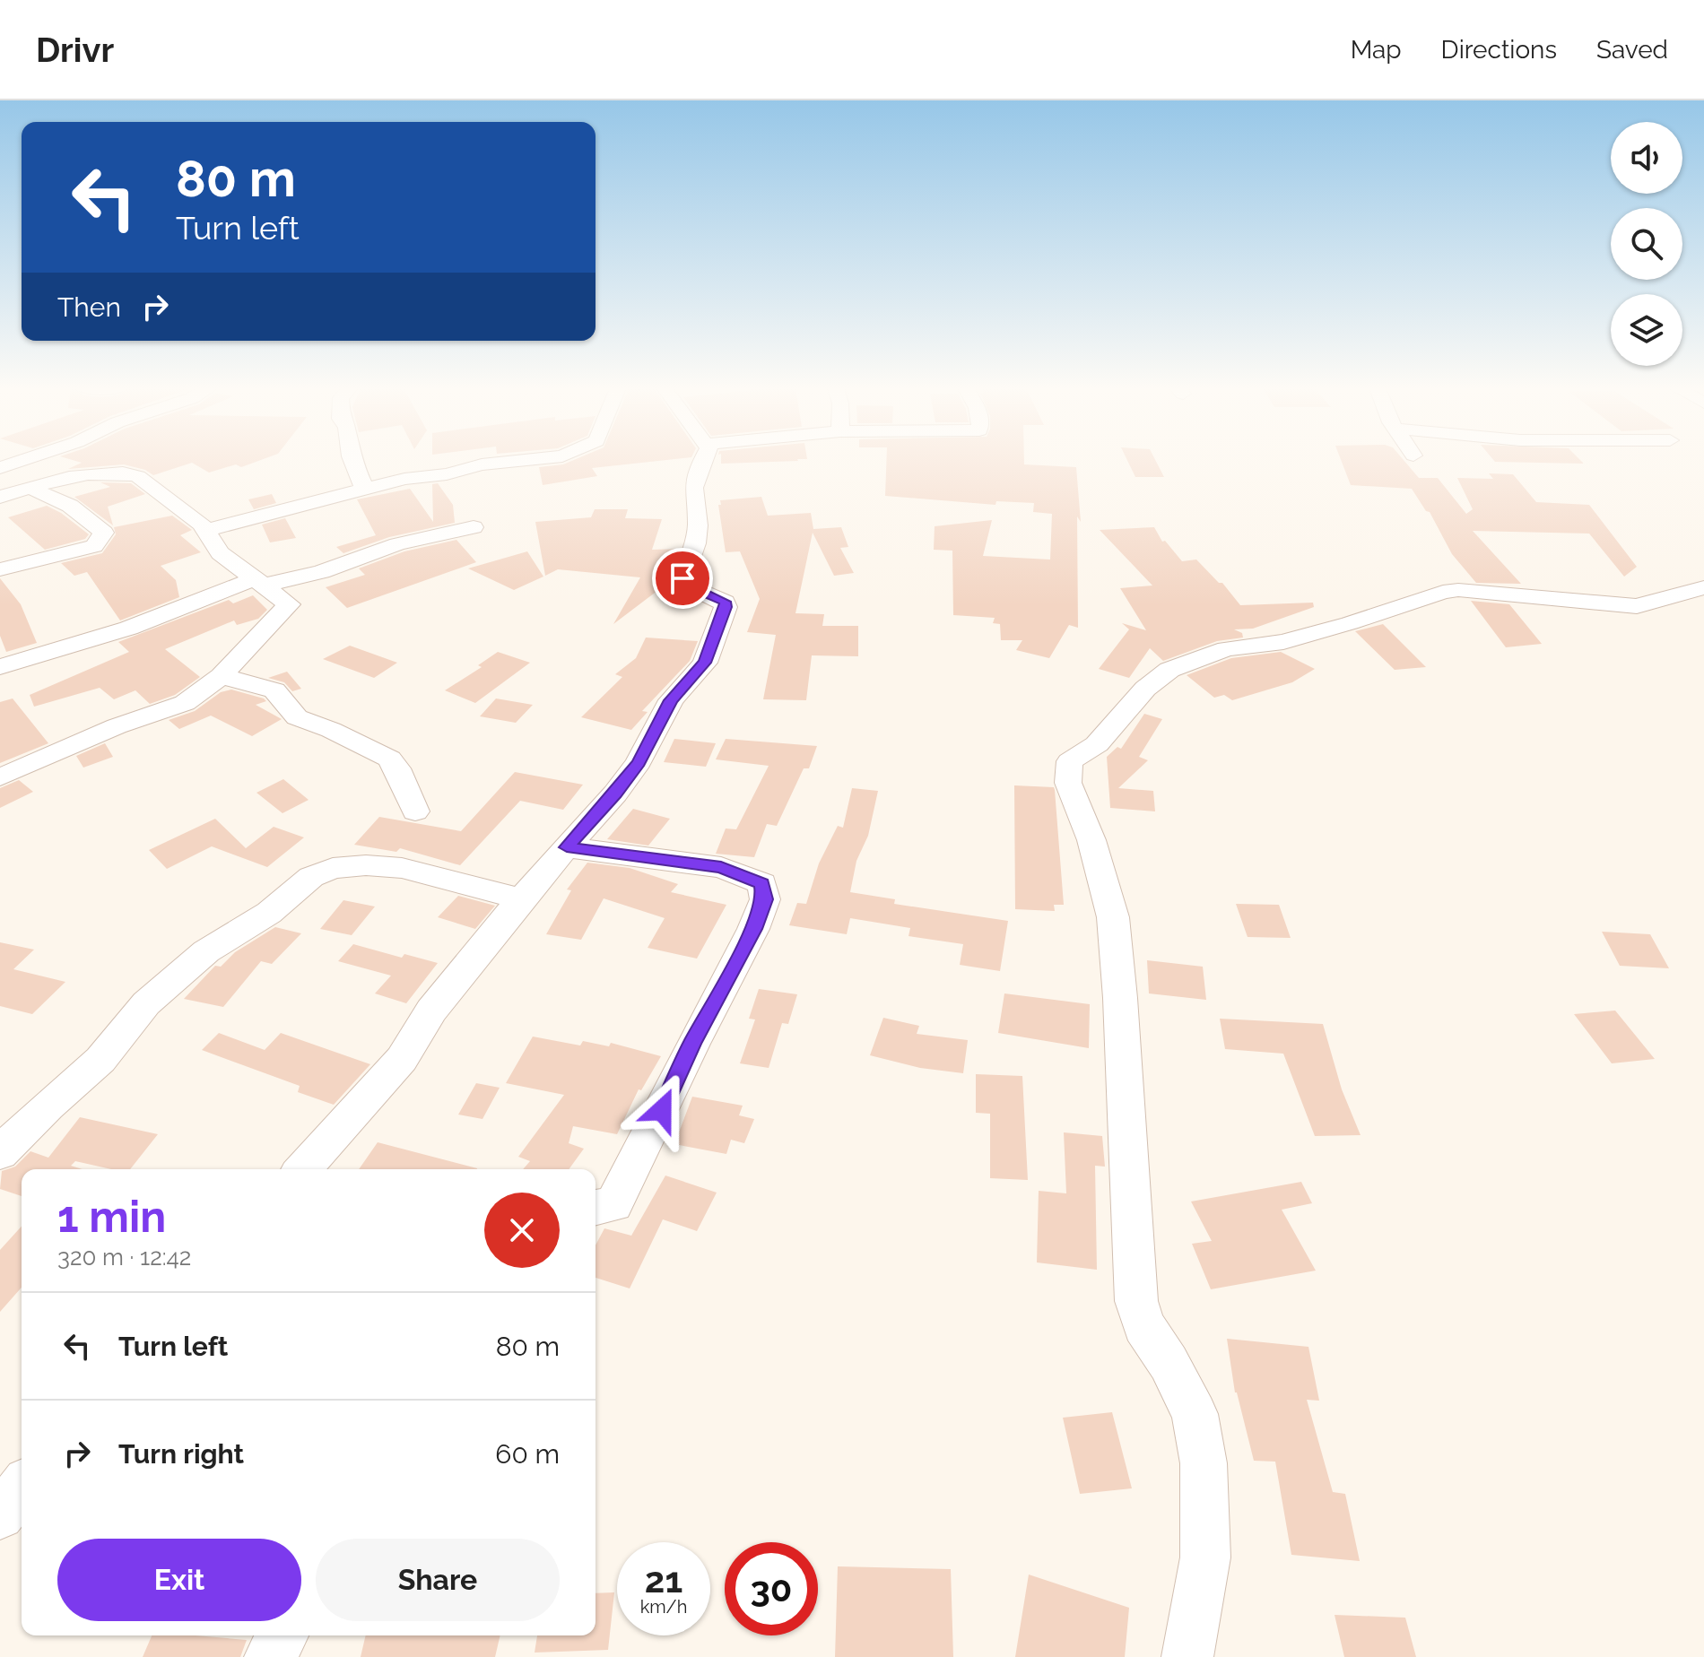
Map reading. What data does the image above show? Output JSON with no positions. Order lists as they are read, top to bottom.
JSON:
{
  "page": {
    "header": "Drivr",
    "nav": ["Map", "Directions", "Saved"],
    "turn": ["80 m", "Turn left"],
    "then": "Then",
    "heading": ["1 min", "320 m · 12:42"],
    "list": [
      {
        "name": "Turn left",
        "value": "80 m"
      },
      {
        "name": "Turn right",
        "value": "60 m"
      }
    ],
    "buttons": ["Exit", "Share"],
    "speed": "21 km/h",
    "limit": "30"
  }
}
